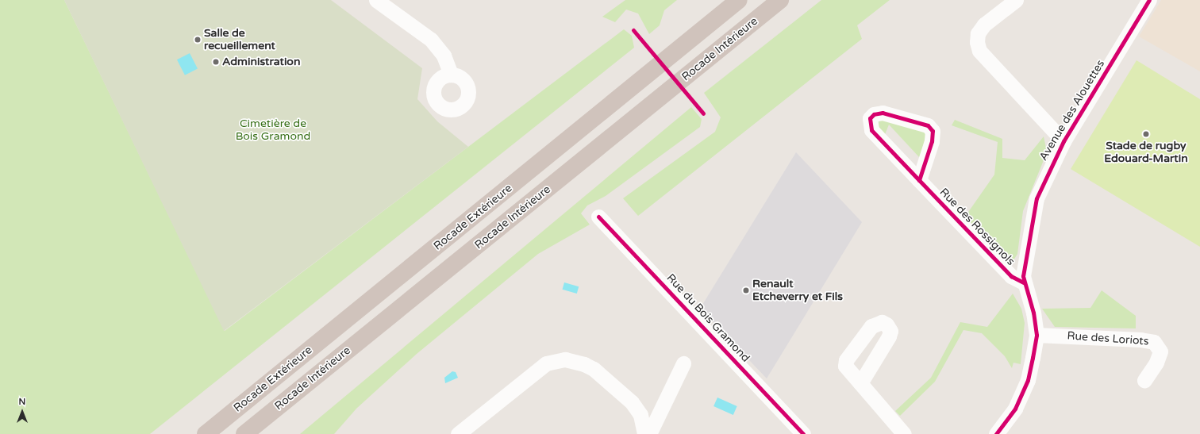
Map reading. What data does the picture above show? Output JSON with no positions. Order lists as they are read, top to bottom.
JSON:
{
  "streets": {
    "highway": ["Rocade Intérieure", "Rocade Extérieure"],
    "street": [
      "Avenue des Alouettes",
      "Rue des Rossignols",
      "Rue du Bois Gramond",
      "Rue des Loriots"
    ]
  },
  "crossings": [
    ["Avenue des Alouettes", "Rue des Rossignols"],
    ["Avenue des Alouettes", "Rue des Loriots"]
  ],
  "parks": ["Cimetière de Bois Gramond"],
  "places": [
    "Salle de recueillement",
    "Administration",
    "Stade de rugby Edouard-Martin",
    "Renault Etcheverry et Fils"
  ],
  "north": "top"
}
